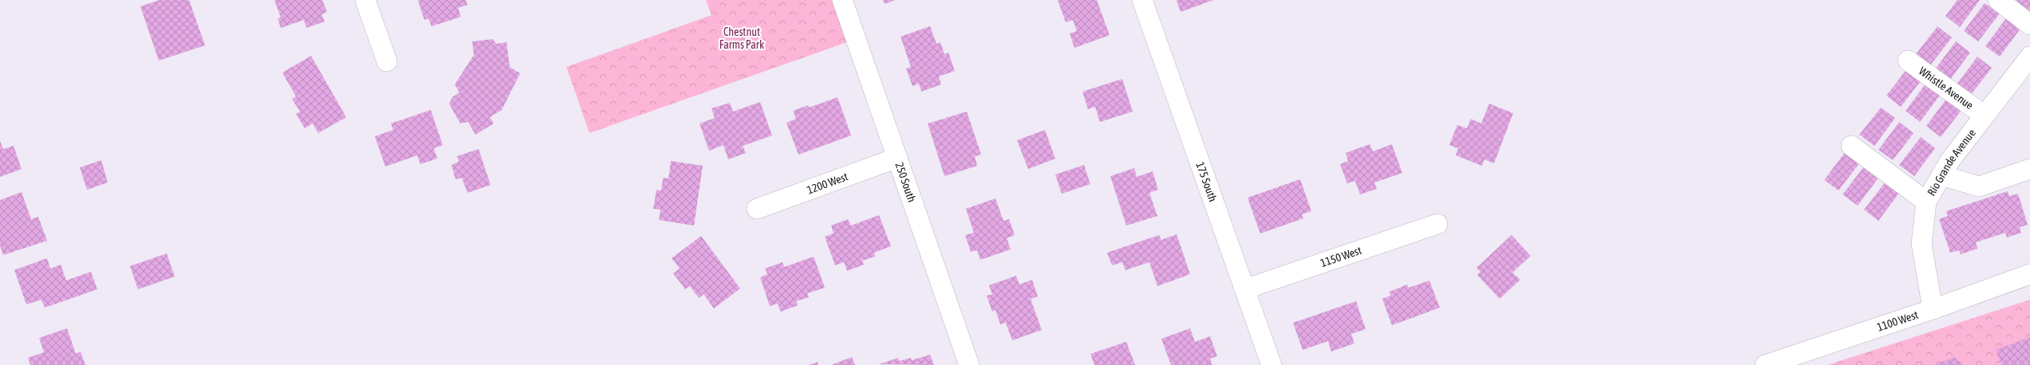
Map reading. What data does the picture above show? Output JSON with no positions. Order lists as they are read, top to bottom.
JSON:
{
  "streets": {
    "street": [
      "Whistle Avenue",
      "Rio Grande Avenue",
      "250 South",
      "175 South",
      "1200 West",
      "1150 West",
      "1100 West"
    ]
  },
  "crossings": [
    ["Whistle Avenue", "Rio Grande Avenue"],
    ["Rio Grande Avenue", "1100 West"],
    ["250 South", "1200 West"],
    ["175 South", "1150 West"]
  ],
  "parks": ["Chestnut Farms Park"]
}
